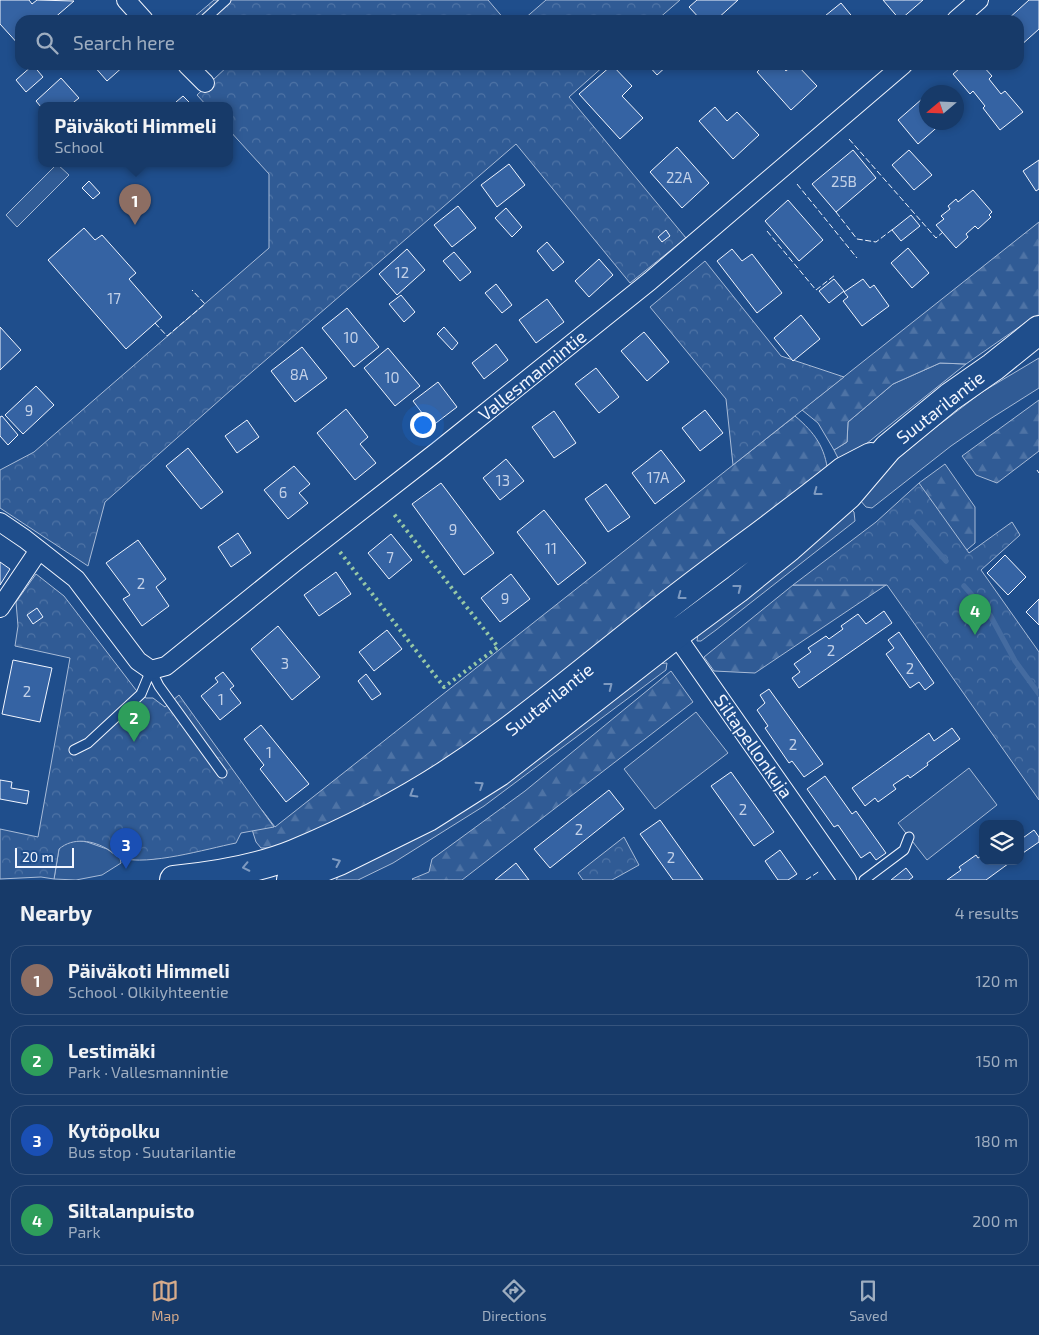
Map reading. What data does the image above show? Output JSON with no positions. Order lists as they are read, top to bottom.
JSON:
{
  "streets": {
    "main road": ["Suutarilantie"],
    "street": ["Vallesmannintie", "Siltapellonkuja"]
  },
  "crossings": [
    ["Suutarilantie", "Siltapellonkuja"]
  ],
  "house_numbers": [
    "22A",
    "25B",
    "12",
    "17",
    "10",
    "8A",
    "10",
    "9",
    "17A",
    "13",
    "6",
    "9",
    "11",
    "7",
    "2",
    "9",
    "2",
    "3",
    "2",
    "2",
    "1",
    "2",
    "1",
    "2",
    "2",
    "2"
  ],
  "scale_bar": "20 m",
  "north": "left",
  "page": {
    "search": "Search here",
    "popup": ["Päiväkoti Himmeli", "School"],
    "pins": [
      "1",
      "4",
      "2",
      "3"
    ],
    "scale": "20 m",
    "heading": ["Nearby", "4 results"],
    "list": [
      {
        "mark": "1",
        "name": "Päiväkoti Himmeli",
        "note": "School · Olkilyhteentie",
        "value": "120 m"
      },
      {
        "mark": "2",
        "name": "Lestimäki",
        "note": "Park · Vallesmannintie",
        "value": "150 m"
      },
      {
        "mark": "3",
        "name": "Kytöpolku",
        "note": "Bus stop · Suutarilantie",
        "value": "180 m"
      },
      {
        "mark": "4",
        "name": "Siltalanpuisto",
        "note": "Park",
        "value": "200 m"
      }
    ],
    "nav": ["Map", "Directions", "Saved"]
  }
}
